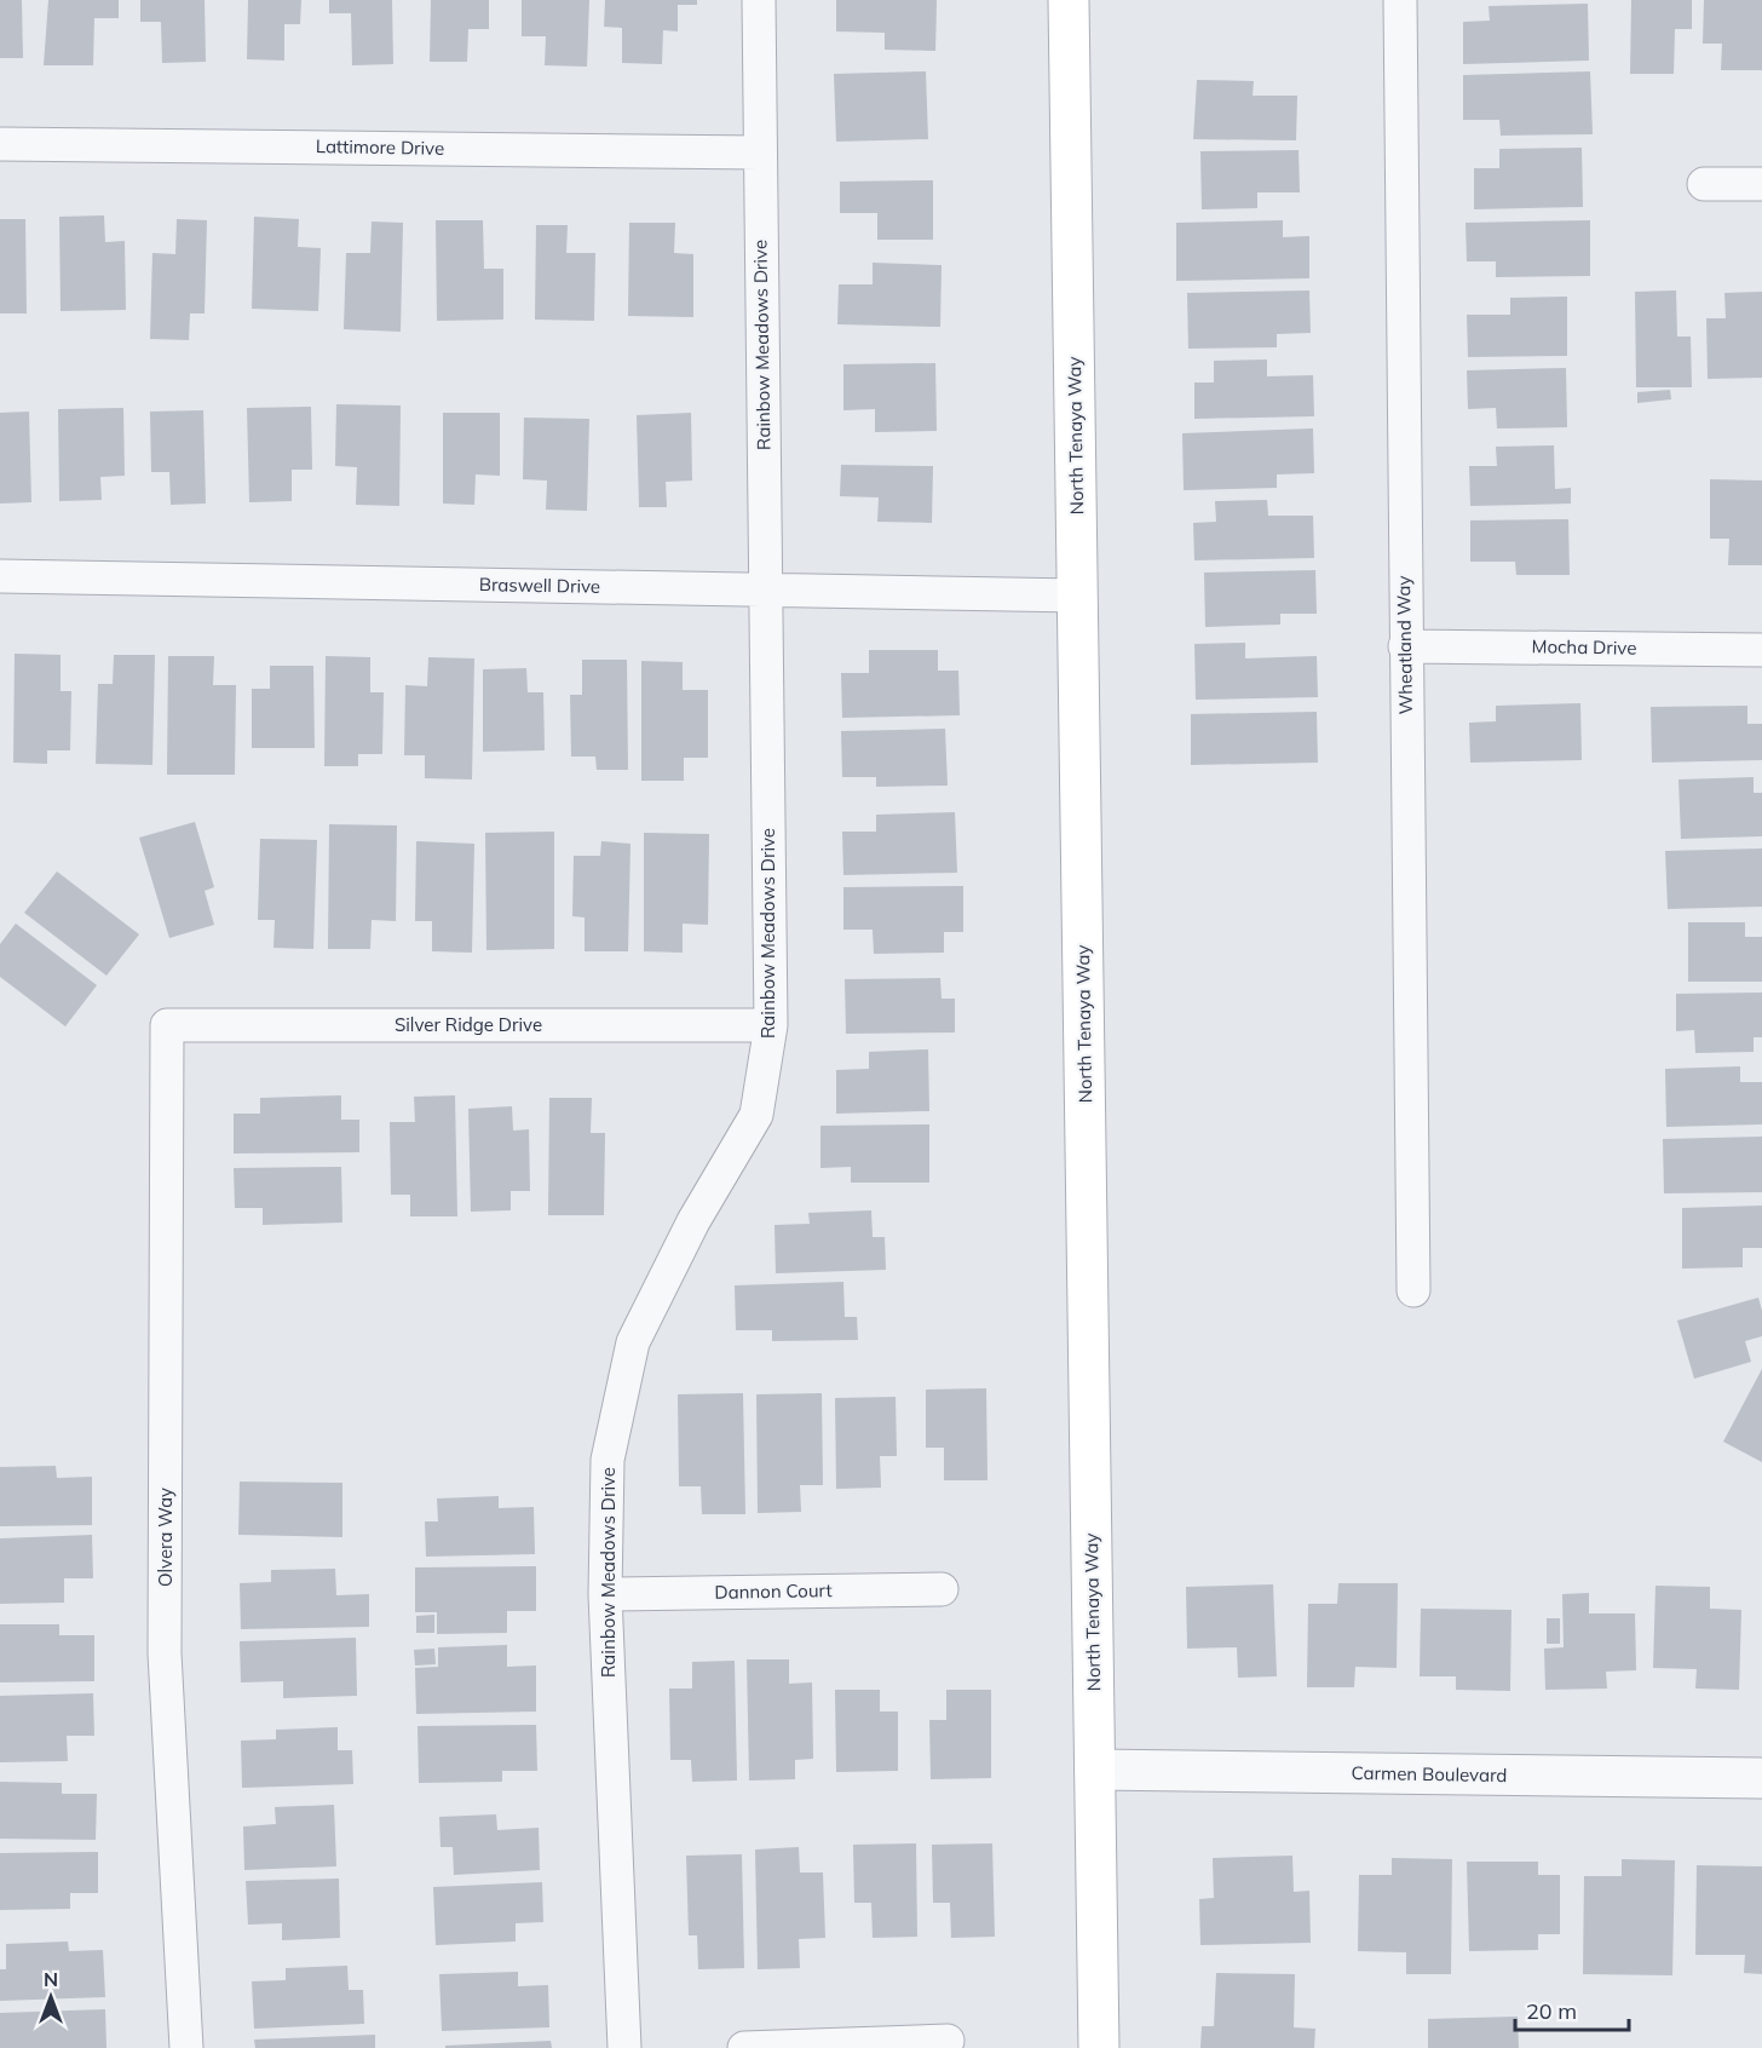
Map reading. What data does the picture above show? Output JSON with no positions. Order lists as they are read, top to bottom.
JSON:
{
  "streets": {
    "main road": ["North Tenaya Way"],
    "street": [
      "Lattimore Drive",
      "Rainbow Meadows Drive",
      "Braswell Drive",
      "Wheatland Way",
      "Mocha Drive",
      "Silver Ridge Drive",
      "Olvera Way",
      "Dannon Court",
      "Carmen Boulevard"
    ]
  },
  "crossings": [
    ["Lattimore Drive", "Rainbow Meadows Drive"],
    ["Rainbow Meadows Drive", "Braswell Drive"],
    ["Rainbow Meadows Drive", "Silver Ridge Drive"],
    ["Rainbow Meadows Drive", "Dannon Court"],
    ["North Tenaya Way", "Braswell Drive"],
    ["North Tenaya Way", "Carmen Boulevard"],
    ["Wheatland Way", "Mocha Drive"],
    ["Silver Ridge Drive", "Olvera Way"]
  ],
  "scale_bar": "20 m",
  "north": "top"
}
